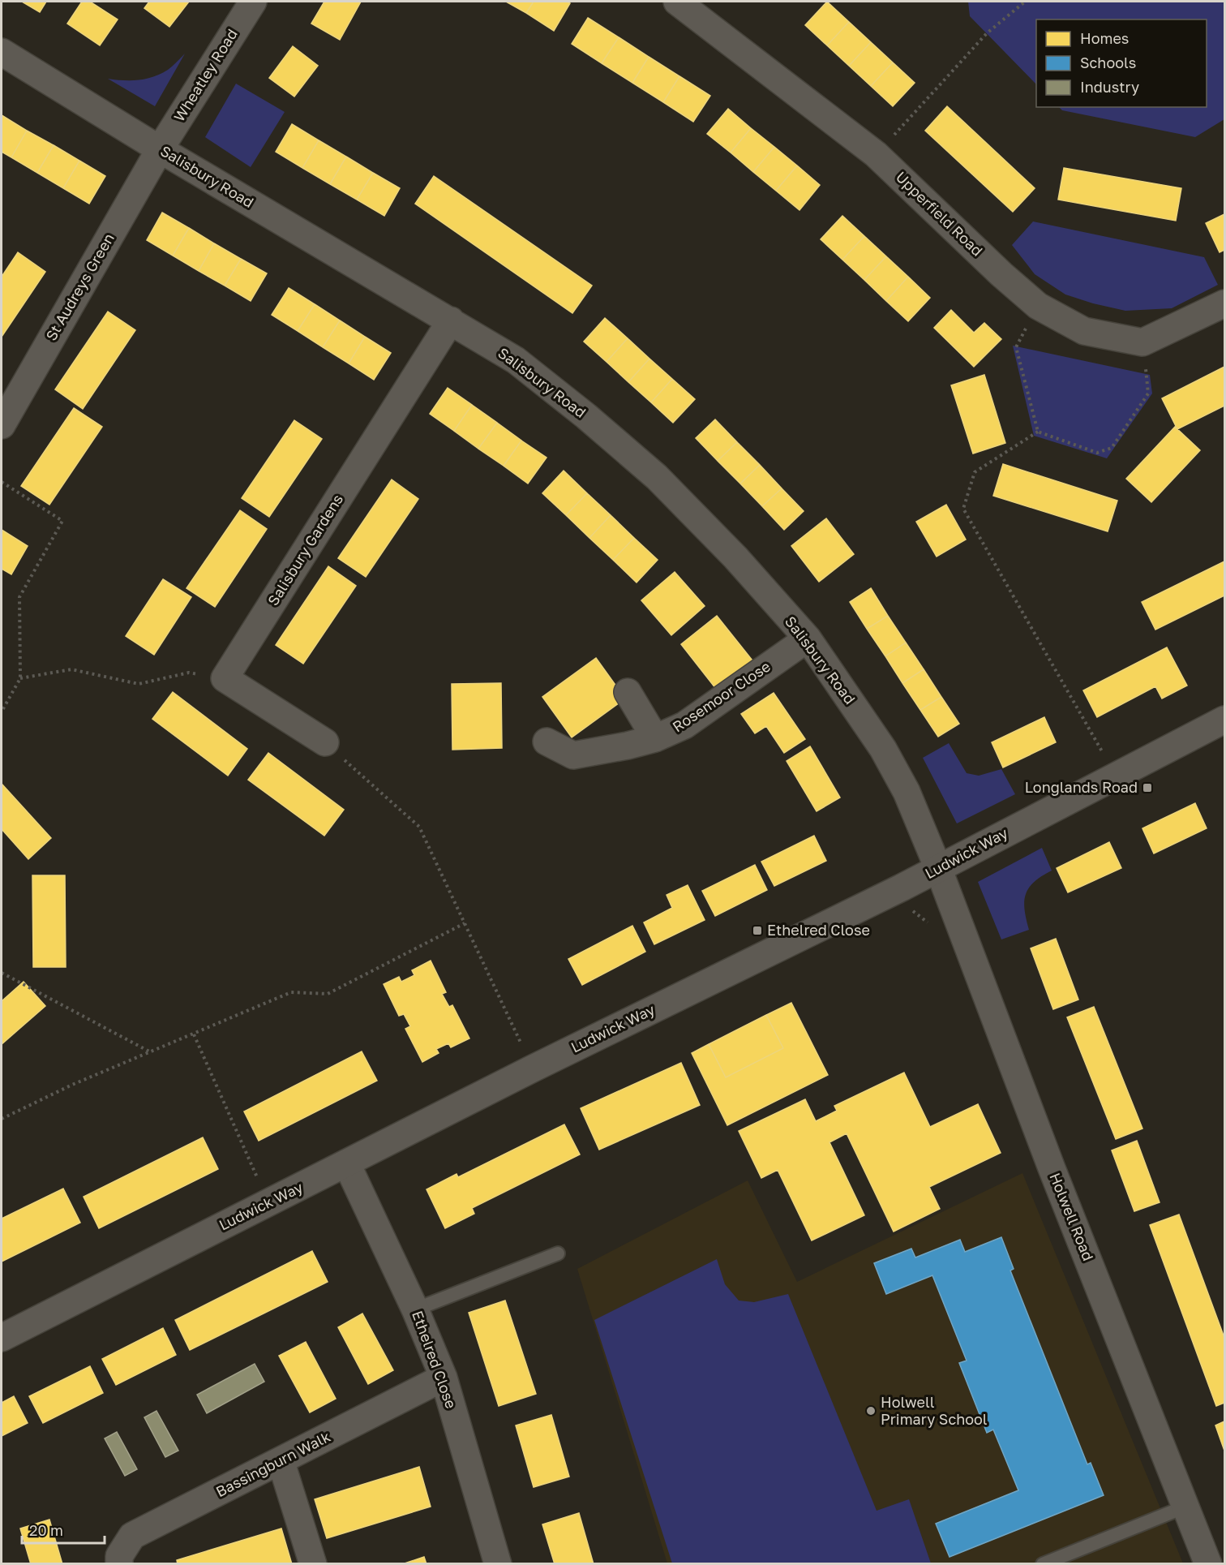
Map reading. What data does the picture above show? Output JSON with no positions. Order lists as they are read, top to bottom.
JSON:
{
  "streets": {
    "street": [
      "Wheatley Road",
      "Salisbury Road",
      "Upperfield Road",
      "St Audreys Green",
      "Salisbury Gardens",
      "Rosemoor Close",
      "Ludwick Way",
      "Holwell Road",
      "Ethelred Close",
      "Bassingburn Walk"
    ]
  },
  "crossings": [
    ["Wheatley Road", "Salisbury Road"],
    ["Wheatley Road", "St Audreys Green"],
    ["Salisbury Road", "St Audreys Green"],
    ["Salisbury Road", "Salisbury Gardens"],
    ["Salisbury Road", "Rosemoor Close"],
    ["Salisbury Road", "Ludwick Way"],
    ["Salisbury Road", "Holwell Road"],
    ["Ludwick Way", "Holwell Road"],
    ["Ludwick Way", "Ethelred Close"],
    ["Ethelred Close", "Bassingburn Walk"]
  ],
  "places": {
    "transit": ["Longlands Road", "Ethelred Close"],
    "other": ["Holwell Primary School"]
  },
  "legend": ["Homes", "Schools", "Industry"],
  "scale_bar": "20 m"
}
